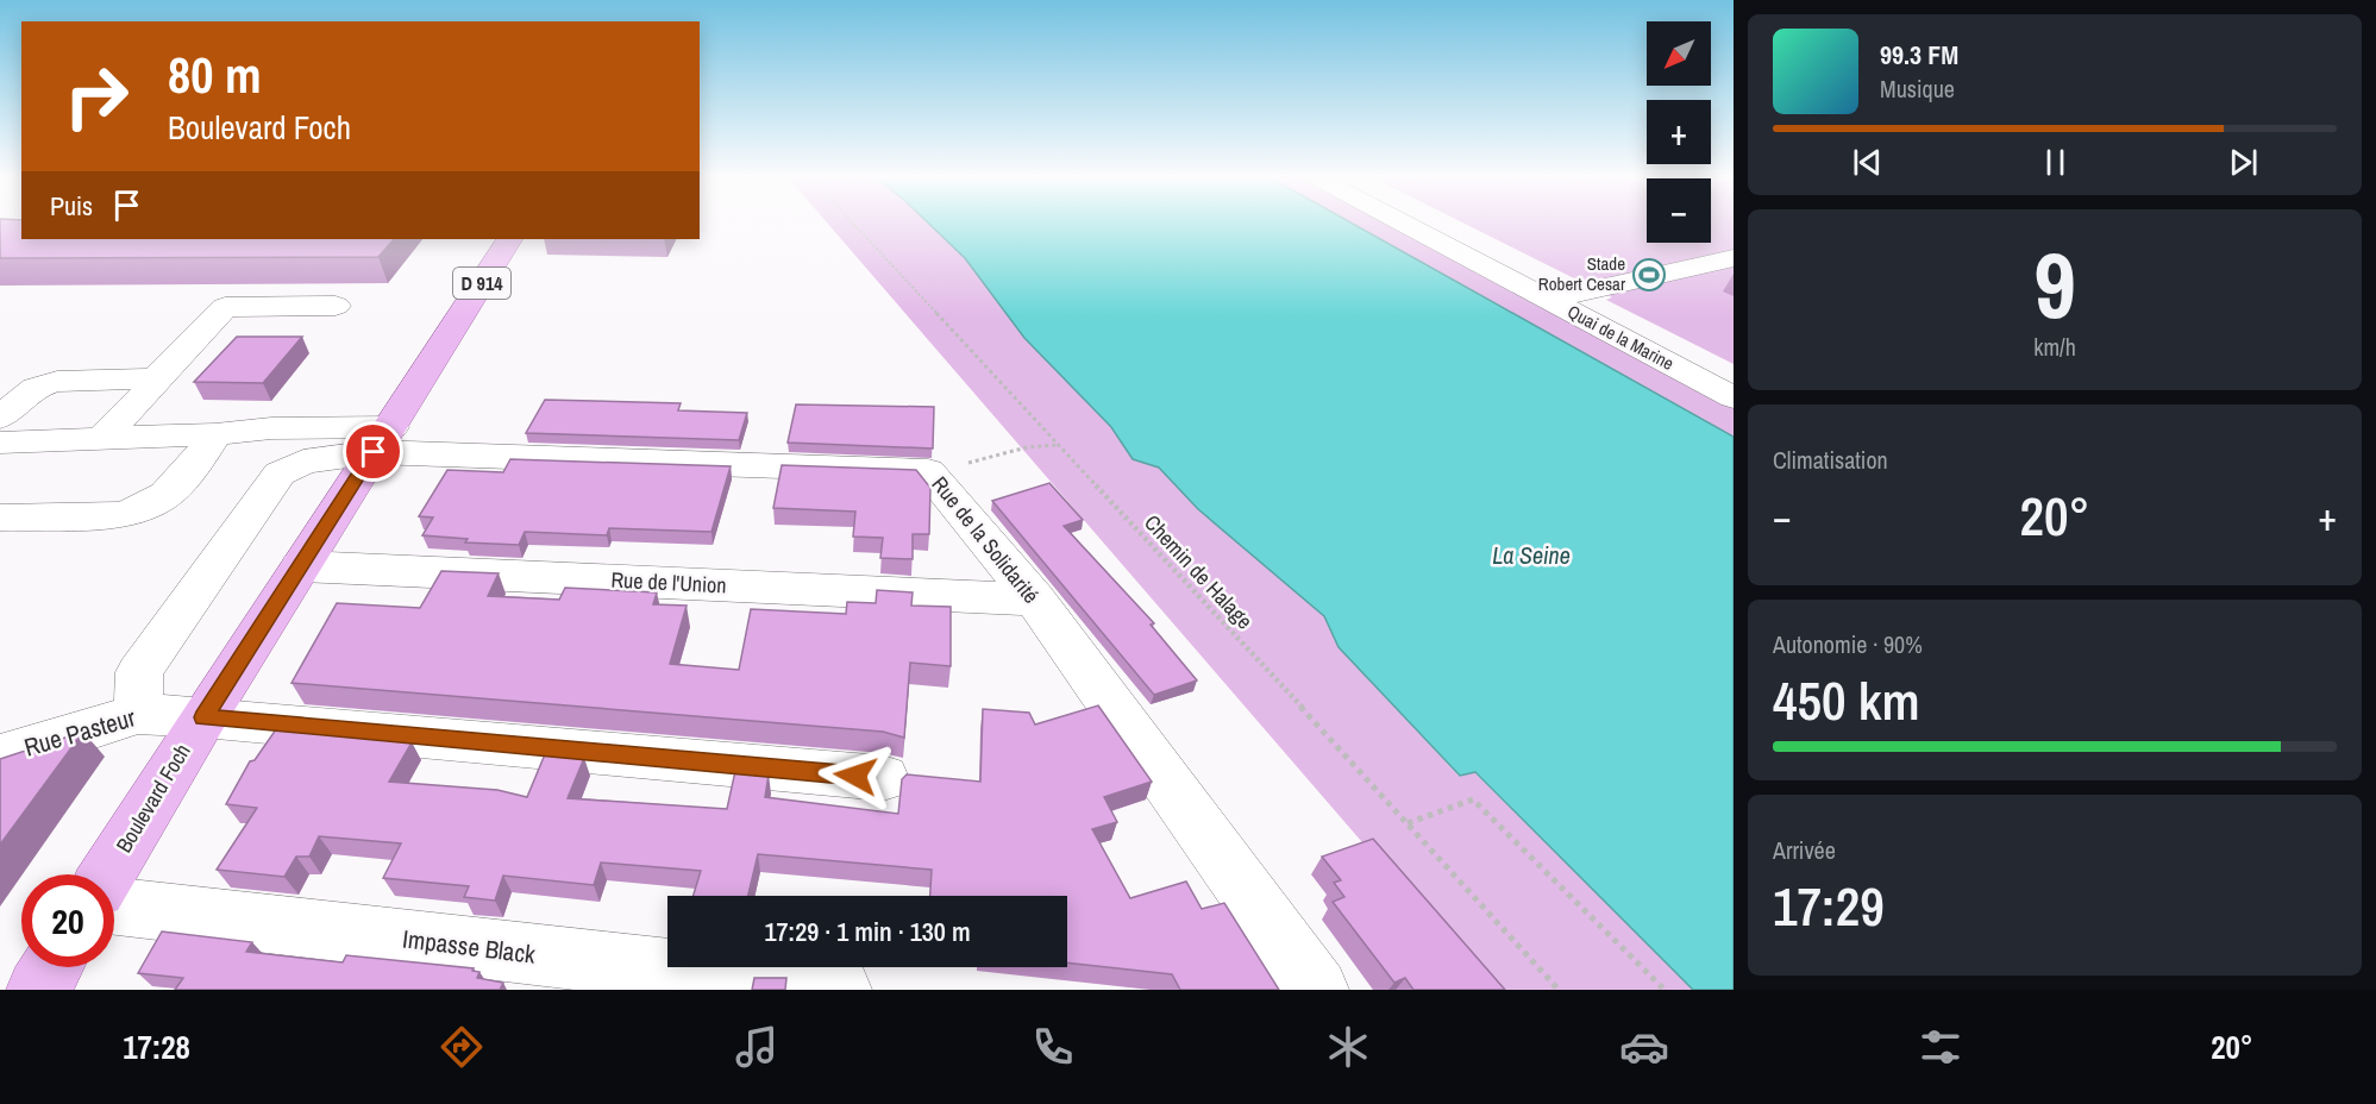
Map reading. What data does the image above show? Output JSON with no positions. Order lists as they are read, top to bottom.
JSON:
{
  "streets": {
    "main road": ["D 914", "Boulevard Foch"],
    "street": [
      "Quai de la Marine",
      "Rue de la Solidarité",
      "Rue de l'Union",
      "Rue Pasteur",
      "Impasse Black"
    ],
    "path": ["Chemin de Halage"]
  },
  "crossings": [
    ["Rue de la Solidarité", "Rue de l'Union"],
    ["Rue de la Solidarité", "Boulevard Foch"],
    ["Rue de l'Union", "Boulevard Foch"],
    ["Rue Pasteur", "Boulevard Foch"]
  ],
  "water": ["La Seine"],
  "places": {
    "sports": ["Stade Robert Cesar"]
  },
  "north": "bottom left",
  "page": {
    "map_buttons": ["+", "−"],
    "turn": ["80 m", "Boulevard Foch"],
    "song": ["99.3 FM", "Musique"],
    "then": "Puis",
    "tile": [
      ["9", "km/h"],
      "Climatisation",
      ["Autonomie · 90%", "450 km"],
      ["Arrivée", "17:29"]
    ],
    "heat": ["−", "20°", "+"],
    "limit": "20",
    "trip": "17:29 · 1 min · 130 m",
    "tabs": ["17:28", "20°"]
  }
}
